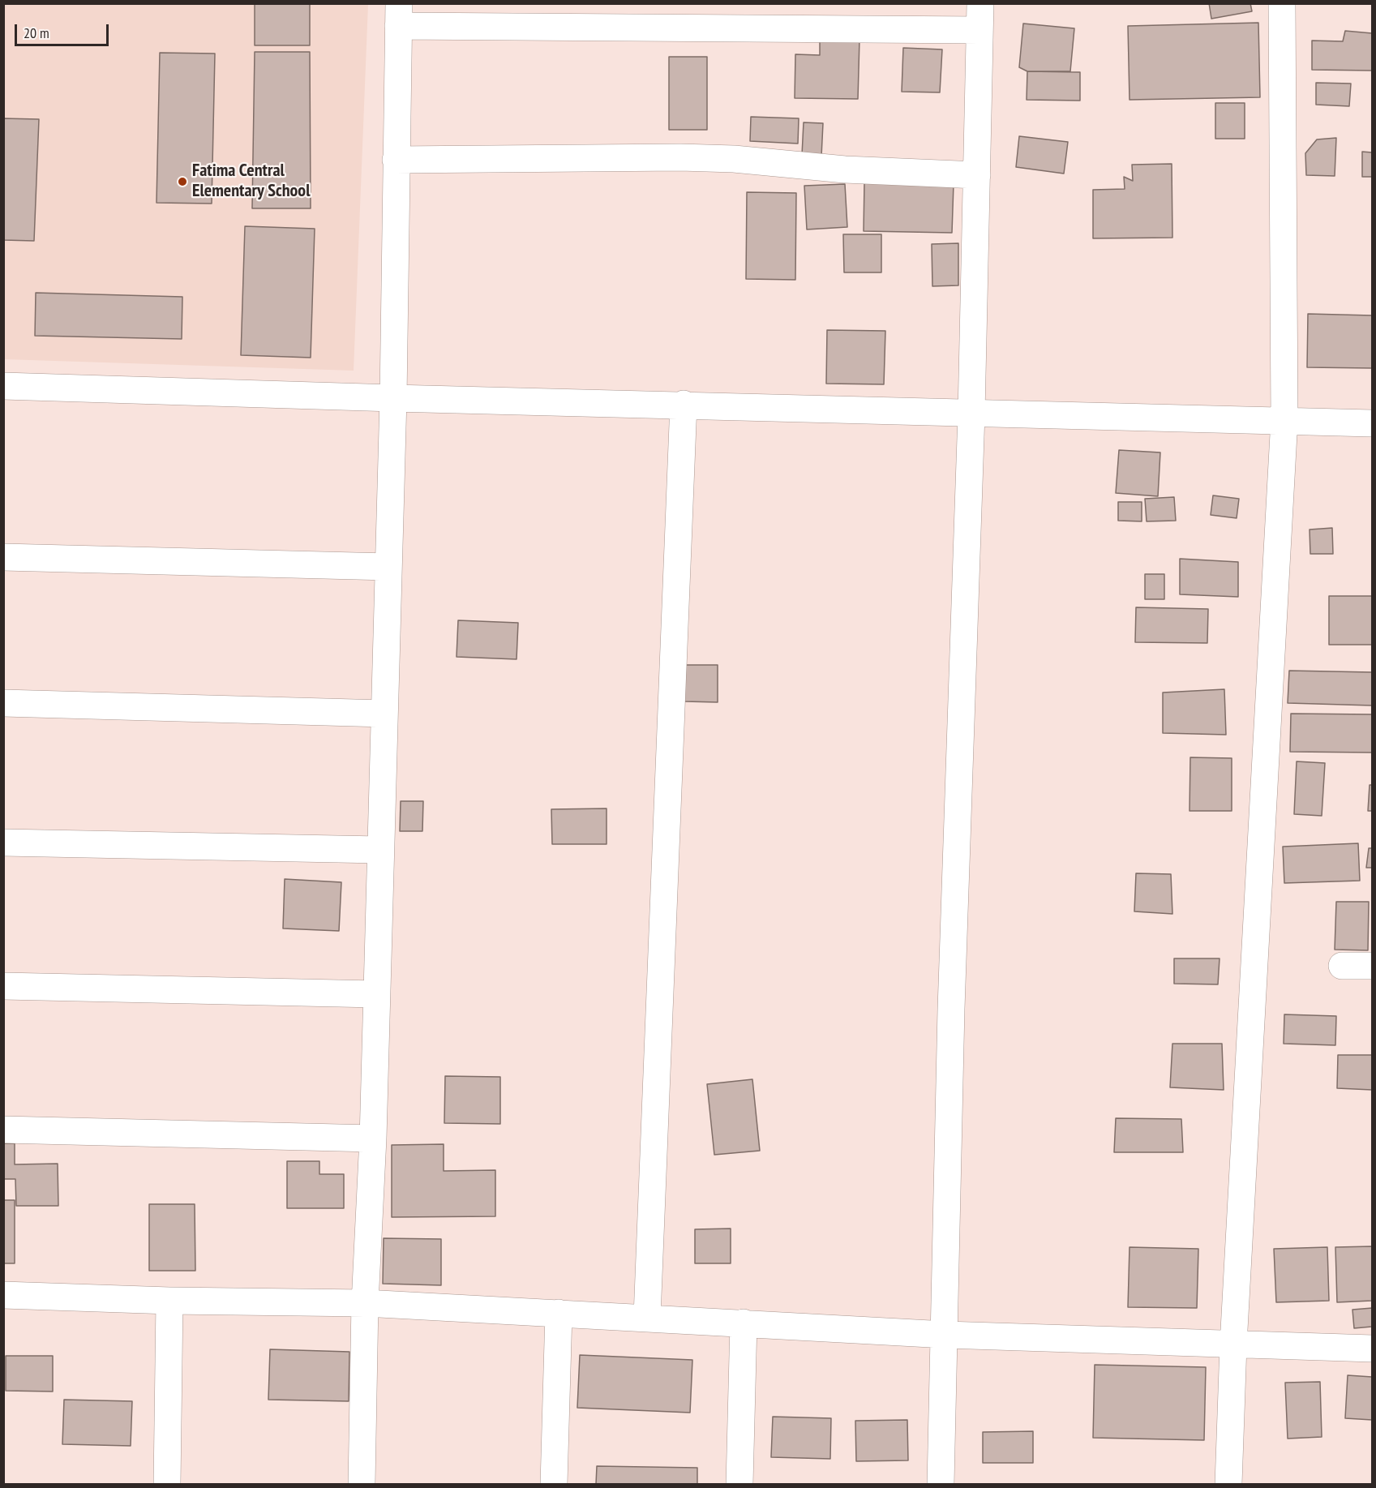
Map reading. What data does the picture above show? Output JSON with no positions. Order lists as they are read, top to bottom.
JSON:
{
  "places": ["Fatima Central Elementary School"],
  "scale_bar": "20 m"
}
